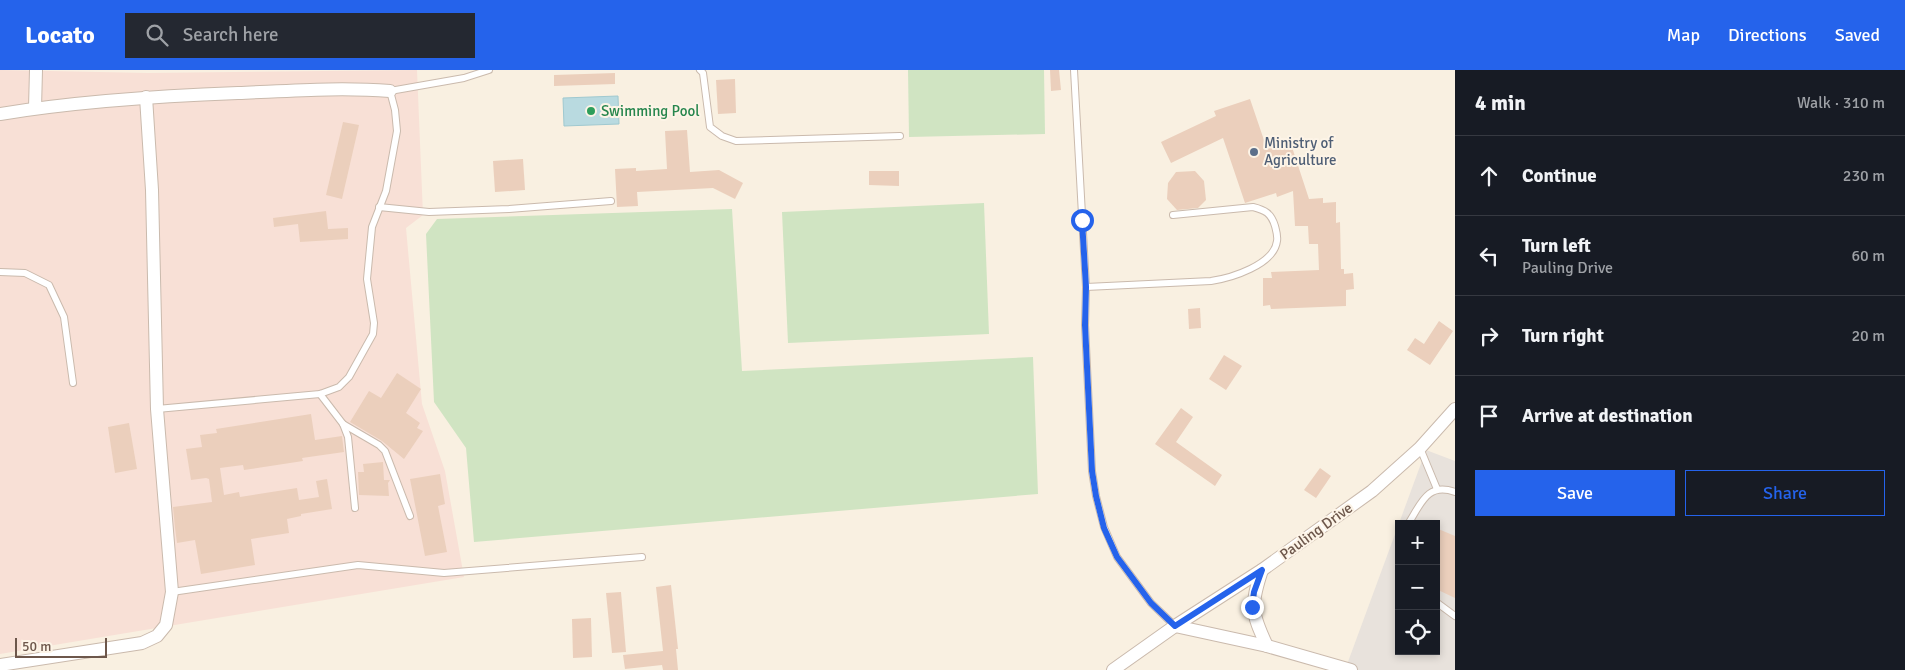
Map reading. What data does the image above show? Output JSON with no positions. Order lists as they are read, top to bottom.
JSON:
{
  "streets": {
    "street": ["Pauling Drive"]
  },
  "places": ["Swimming Pool", "Ministry of Agriculture"],
  "scale_bar": "50 m",
  "page": {
    "header": "Locato",
    "search": "Search here",
    "nav": ["Map", "Directions", "Saved"],
    "heading": ["4 min", "Walk · 310 m"],
    "list": [
      ["Continue", "230 m"],
      ["Turn left", "Pauling Drive", "60 m"],
      ["Turn right", "20 m"],
      "Arrive at destination"
    ],
    "buttons": ["Save", "Share"],
    "map_buttons": ["+", "−"],
    "scale": "50 m"
  }
}
